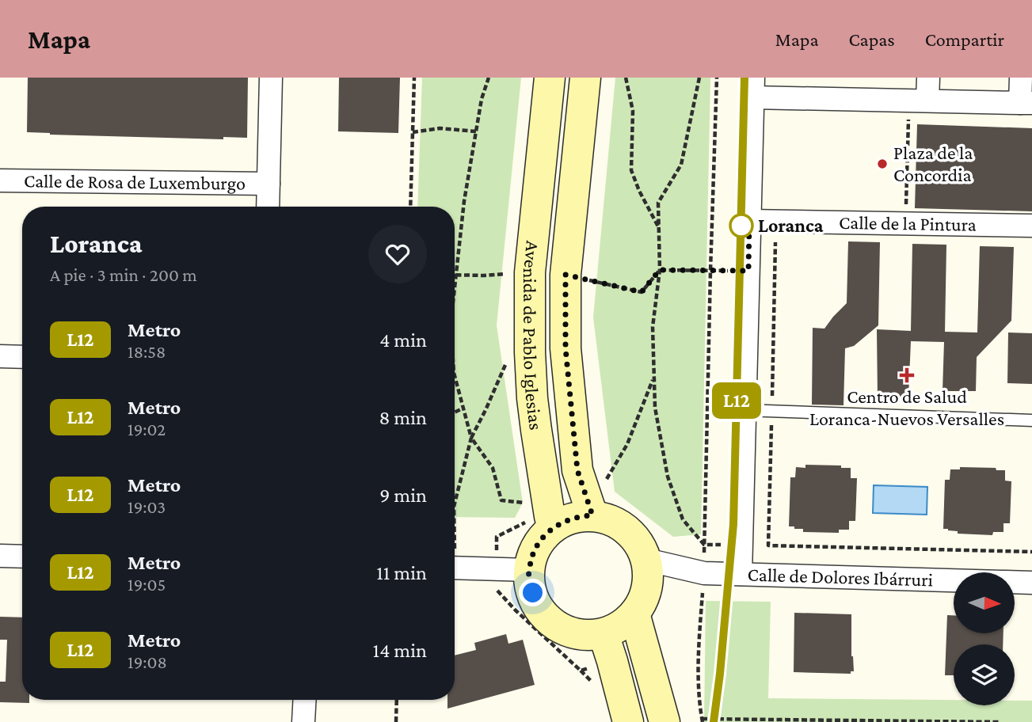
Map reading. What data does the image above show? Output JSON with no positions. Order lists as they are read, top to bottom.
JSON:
{
  "streets": {
    "main road": ["Avenida de Pablo Iglesias"],
    "street": ["Calle de Rosa de Luxemburgo", "Calle de la Pintura", "Calle de Dolores Ibárruri"]
  },
  "crossings": [
    ["Avenida de Pablo Iglesias", "Calle de Dolores Ibárruri"]
  ],
  "places": {
    "other": ["Plaza de la Concordia", "Loranca"],
    "health": ["Centro de Salud Loranca-Nuevos Versalles"]
  },
  "lines": ["metro line L12"],
  "north": "right",
  "page": {
    "header": "Mapa",
    "nav": ["Mapa", "Capas", "Compartir"],
    "on_map": "L12",
    "heading": ["Loranca", "A pie · 3 min · 200 m"],
    "list": [
      {
        "mark": "L12",
        "name": "Metro",
        "note": "18:58",
        "value": "4 min"
      },
      {
        "mark": "L12",
        "name": "Metro",
        "note": "19:02",
        "value": "8 min"
      },
      {
        "mark": "L12",
        "name": "Metro",
        "note": "19:03",
        "value": "9 min"
      },
      {
        "mark": "L12",
        "name": "Metro",
        "note": "19:05",
        "value": "11 min"
      },
      {
        "mark": "L12",
        "name": "Metro",
        "note": "19:08",
        "value": "14 min"
      }
    ]
  }
}
